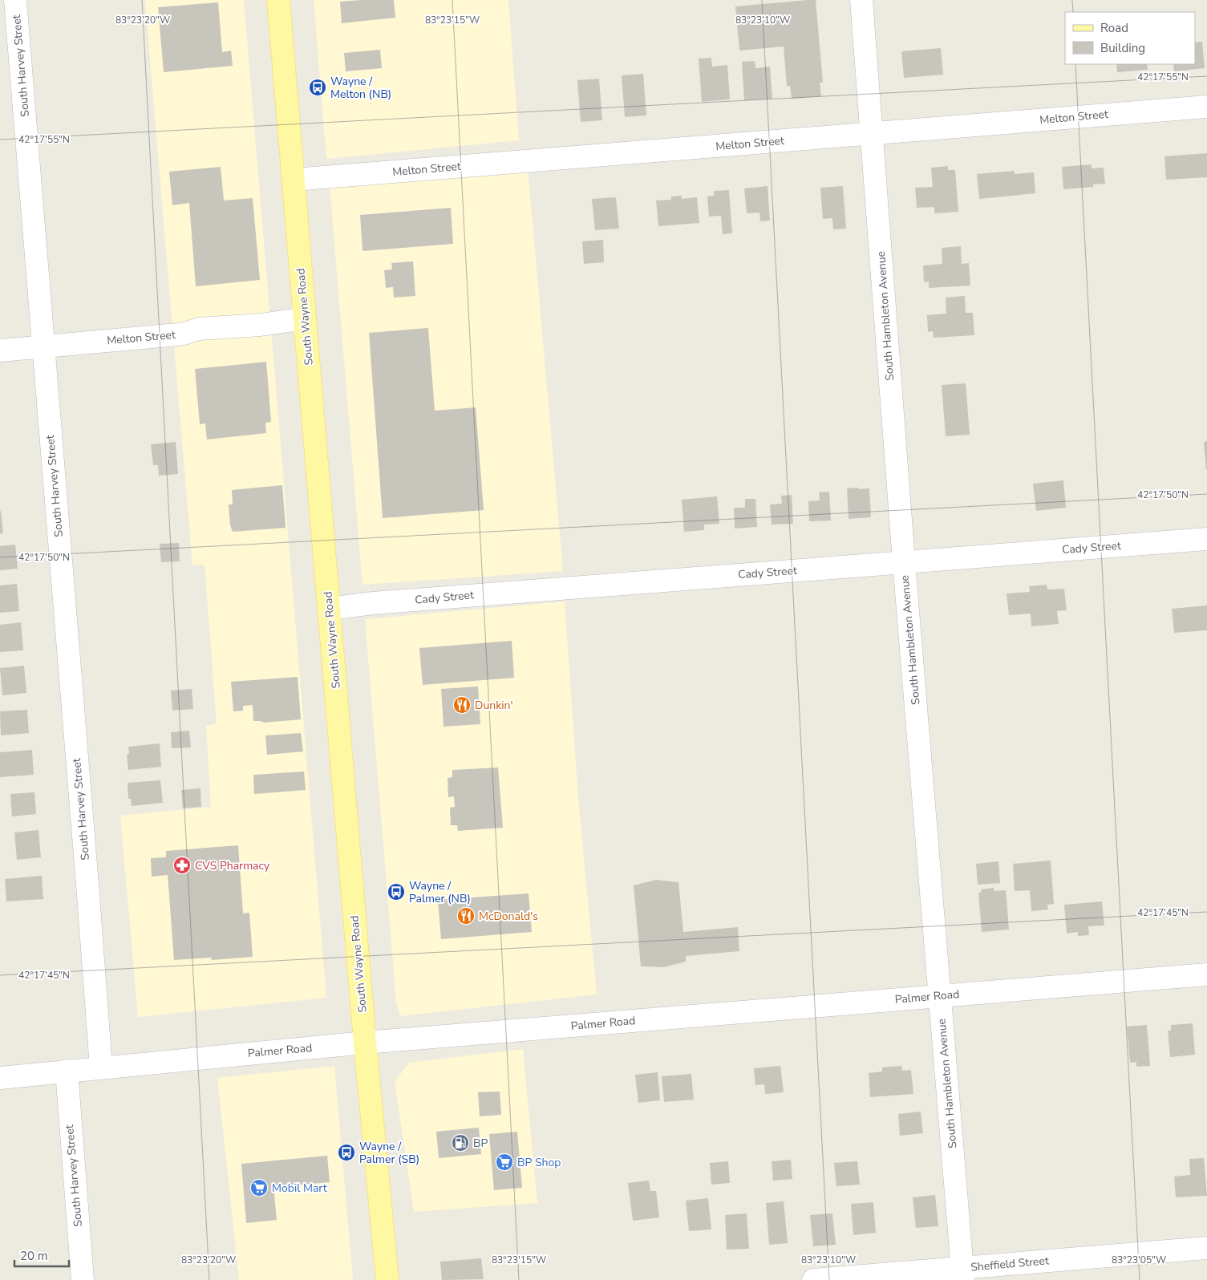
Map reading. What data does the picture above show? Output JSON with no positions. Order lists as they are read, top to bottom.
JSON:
{
  "streets": {
    "main road": ["South Wayne Road"],
    "street": [
      "South Harvey Street",
      "Melton Street",
      "South Hambleton Avenue",
      "Cady Street",
      "Palmer Road",
      "Sheffield Street"
    ]
  },
  "crossings": [
    ["South Harvey Street", "Melton Street"],
    ["South Harvey Street", "Palmer Road"],
    ["Melton Street", "South Hambleton Avenue"],
    ["Melton Street", "South Wayne Road"],
    ["South Hambleton Avenue", "Cady Street"],
    ["South Hambleton Avenue", "Palmer Road"],
    ["South Hambleton Avenue", "Sheffield Street"],
    ["South Wayne Road", "Cady Street"],
    ["South Wayne Road", "Palmer Road"]
  ],
  "places": {
    "bus stop": ["Wayne / Melton (NB)", "Wayne / Palmer (NB)", "Wayne / Palmer (SB)"],
    "restaurant": ["Dunkin'", "McDonald's"],
    "pharmacy": ["CVS Pharmacy"],
    "fuel station": ["BP"],
    "supermarket": ["BP Shop", "Mobil Mart"]
  },
  "legend": ["Road", "Building"],
  "scale_bar": "20 m",
  "coordinates": [
    "83°23'20\"W",
    "83°23'15\"W",
    "83°23'10\"W",
    "42°17'55\"N",
    "42°17'50\"N",
    "42°17'45\"N",
    "83°23'05\"W"
  ]
}
